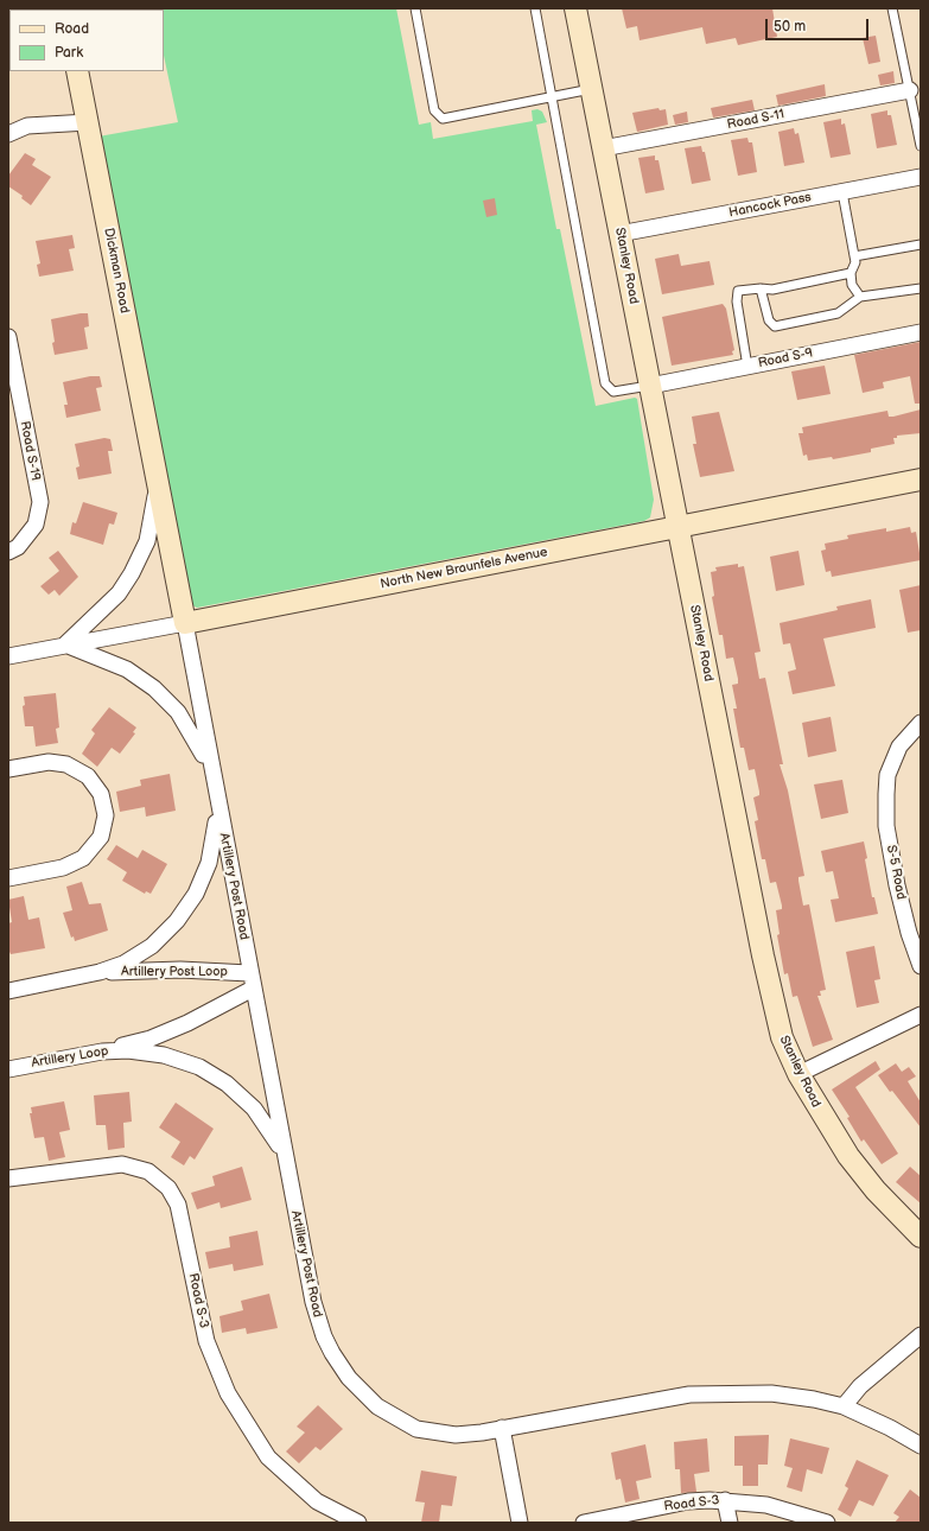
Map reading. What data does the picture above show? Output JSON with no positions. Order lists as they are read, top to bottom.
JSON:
{
  "streets": {
    "street": [
      "Road S-11",
      "Hancock Pass",
      "Stanley Road",
      "Dickman Road",
      "Road S-9",
      "Road S-19",
      "North New Braunfels Avenue",
      "S-5 Road",
      "Artillery Post Road",
      "Artillery Post Loop",
      "Artillery Loop",
      "Road S-3"
    ]
  },
  "crossings": [
    ["Road S-11", "Stanley Road"],
    ["Hancock Pass", "Stanley Road"],
    ["Stanley Road", "Road S-9"],
    ["Stanley Road", "North New Braunfels Avenue"],
    ["Dickman Road", "North New Braunfels Avenue"],
    ["Dickman Road", "Artillery Post Road"],
    ["North New Braunfels Avenue", "Artillery Post Road"],
    ["Artillery Post Road", "Artillery Post Loop"],
    ["Artillery Post Road", "Artillery Loop"],
    ["Artillery Post Loop", "Artillery Loop"]
  ],
  "legend": ["Road", "Park"],
  "scale_bar": "50 m"
}
